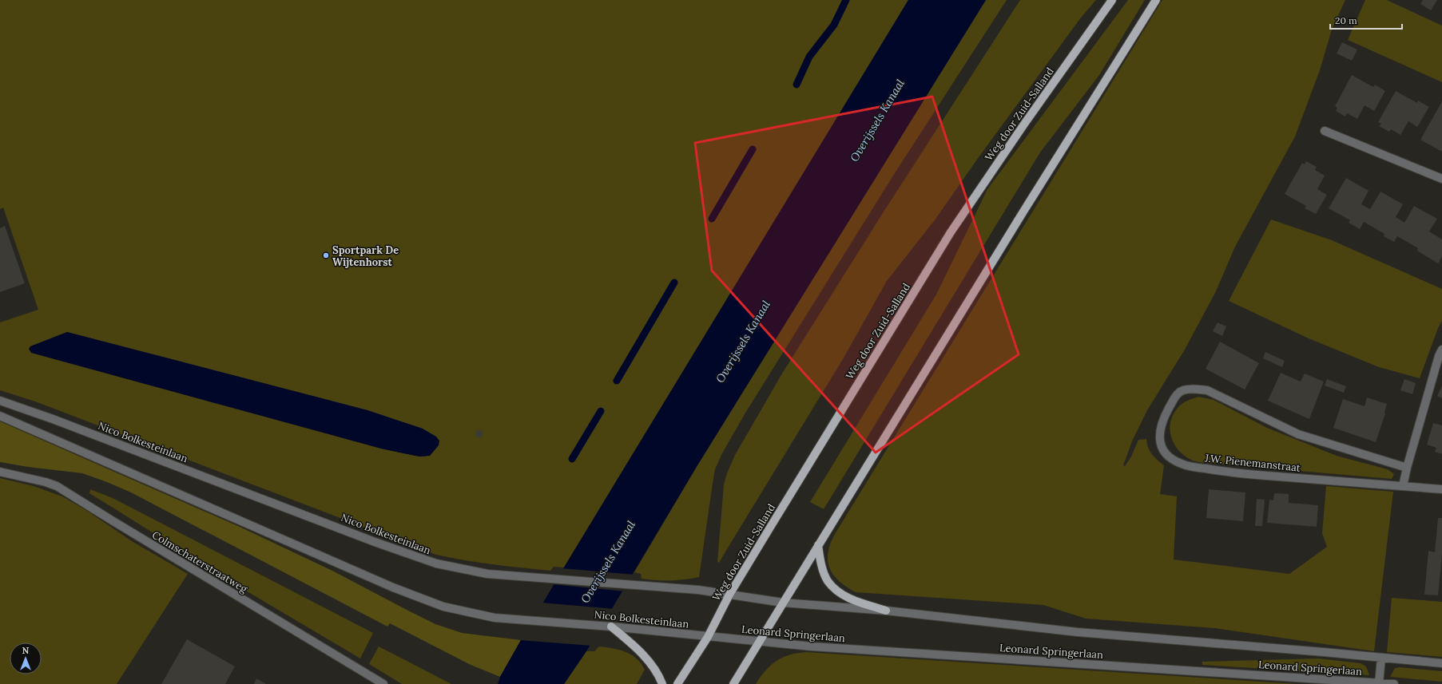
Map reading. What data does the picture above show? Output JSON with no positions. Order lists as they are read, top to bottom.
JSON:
{
  "streets": {
    "main road": ["Weg door Zuid-Salland"],
    "street": [
      "Nico Bolkesteinlaan",
      "J.W. Pienemanstraat",
      "Colmschaterstraatweg",
      "Leonard Springerlaan"
    ]
  },
  "crossings": [
    ["Weg door Zuid-Salland", "Nico Bolkesteinlaan"],
    ["Weg door Zuid-Salland", "Leonard Springerlaan"],
    ["Nico Bolkesteinlaan", "Leonard Springerlaan"]
  ],
  "water": ["Overijssels Kanaal"],
  "places": ["Sportpark De Wijtenhorst"],
  "scale_bar": "20 m",
  "north": "top"
}
